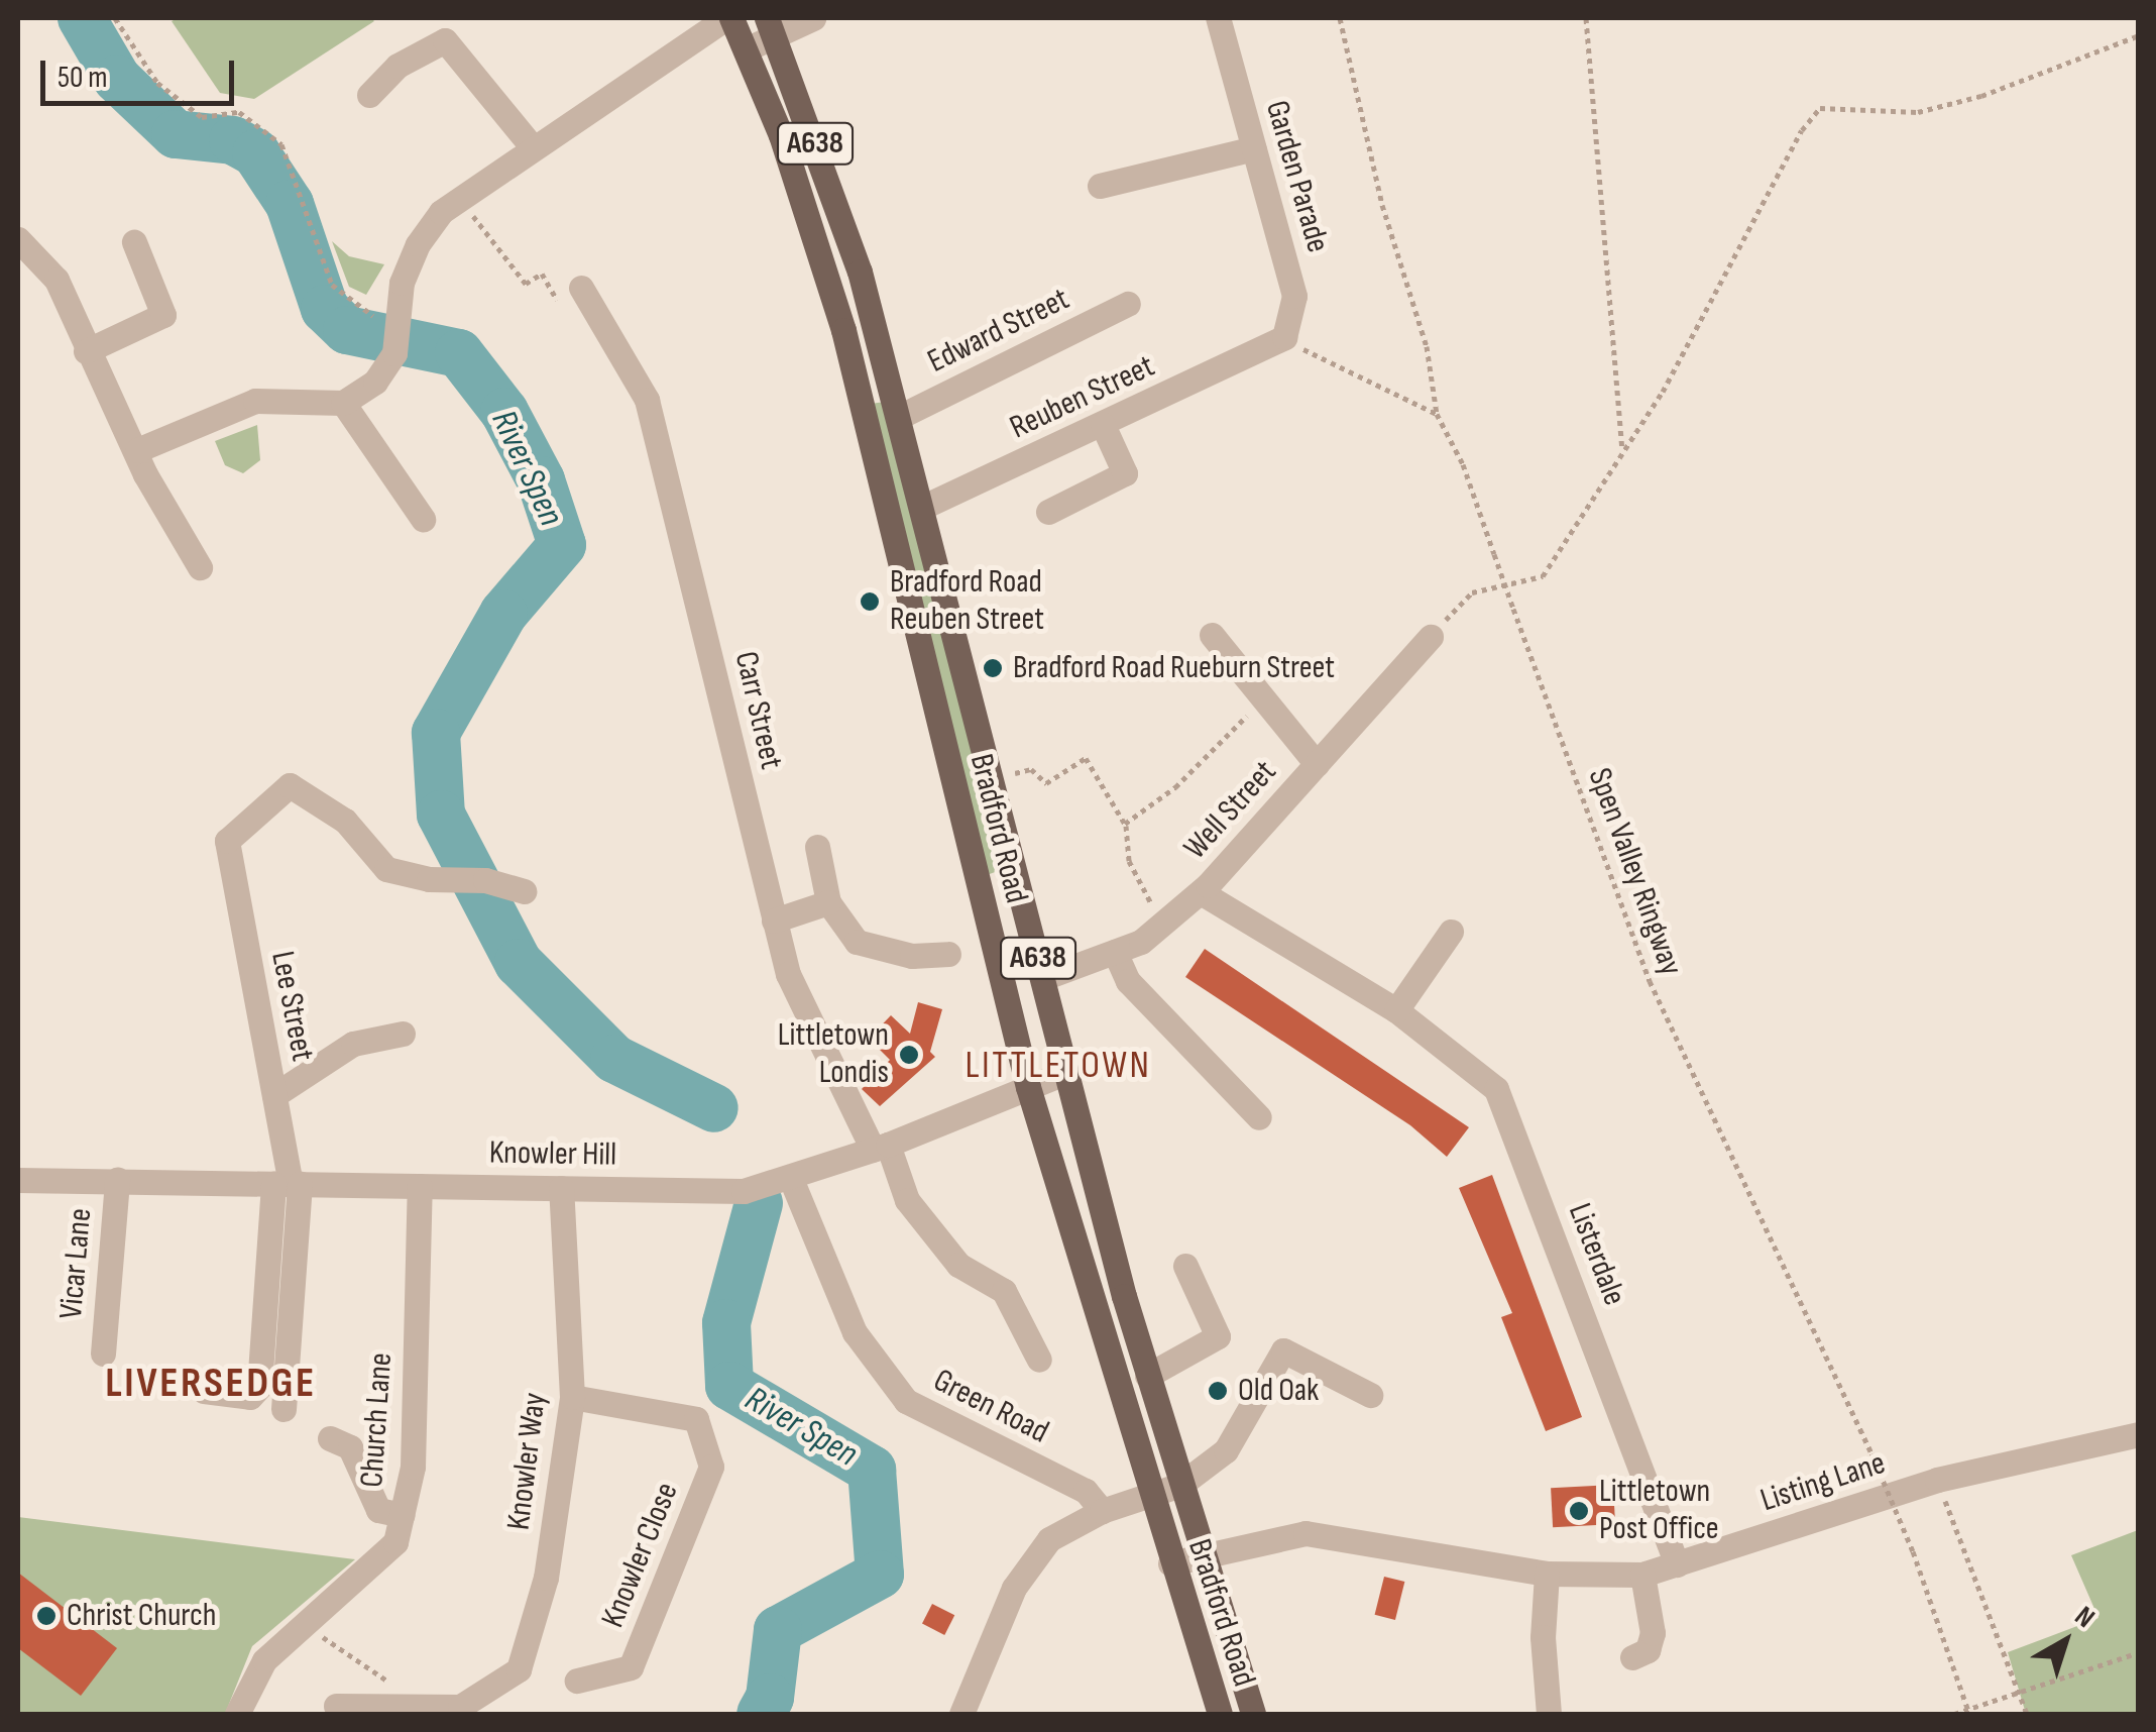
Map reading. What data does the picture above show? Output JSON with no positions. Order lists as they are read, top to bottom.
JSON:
{
  "streets": {
    "main road": ["A638", "Bradford Road"],
    "street": [
      "Garden Parade",
      "Edward Street",
      "Reuben Street",
      "Carr Street",
      "Well Street",
      "Lee Street",
      "Knowler Hill",
      "Listerdale",
      "Vicar Lane",
      "Green Road",
      "Church Lane",
      "Knowler Way",
      "Listing Lane",
      "Knowler Close"
    ],
    "path": ["Spen Valley Ringway"]
  },
  "crossings": [
    ["Garden Parade", "Reuben Street"],
    ["Edward Street", "Bradford Road"],
    ["Reuben Street", "Bradford Road"],
    ["Carr Street", "Knowler Hill"],
    ["Well Street", "Bradford Road"],
    ["Well Street", "Listerdale"],
    ["Bradford Road", "Knowler Hill"],
    ["Bradford Road", "Listing Lane"],
    ["Lee Street", "Knowler Hill"],
    ["Knowler Hill", "Vicar Lane"],
    ["Knowler Hill", "Green Road"],
    ["Knowler Hill", "Church Lane"],
    ["Knowler Hill", "Knowler Way"],
    ["Listerdale", "Listing Lane"],
    ["Knowler Way", "Knowler Close"]
  ],
  "districts": ["LITTLETOWN", "LIVERSEDGE"],
  "water": ["River Spen"],
  "places": [
    "Bradford Road Reuben Street",
    "Bradford Road Rueburn Street",
    "Littletown Londis",
    "Old Oak",
    "Littletown Post Office",
    "Christ Church"
  ],
  "scale_bar": "50 m",
  "north": "top right"
}
